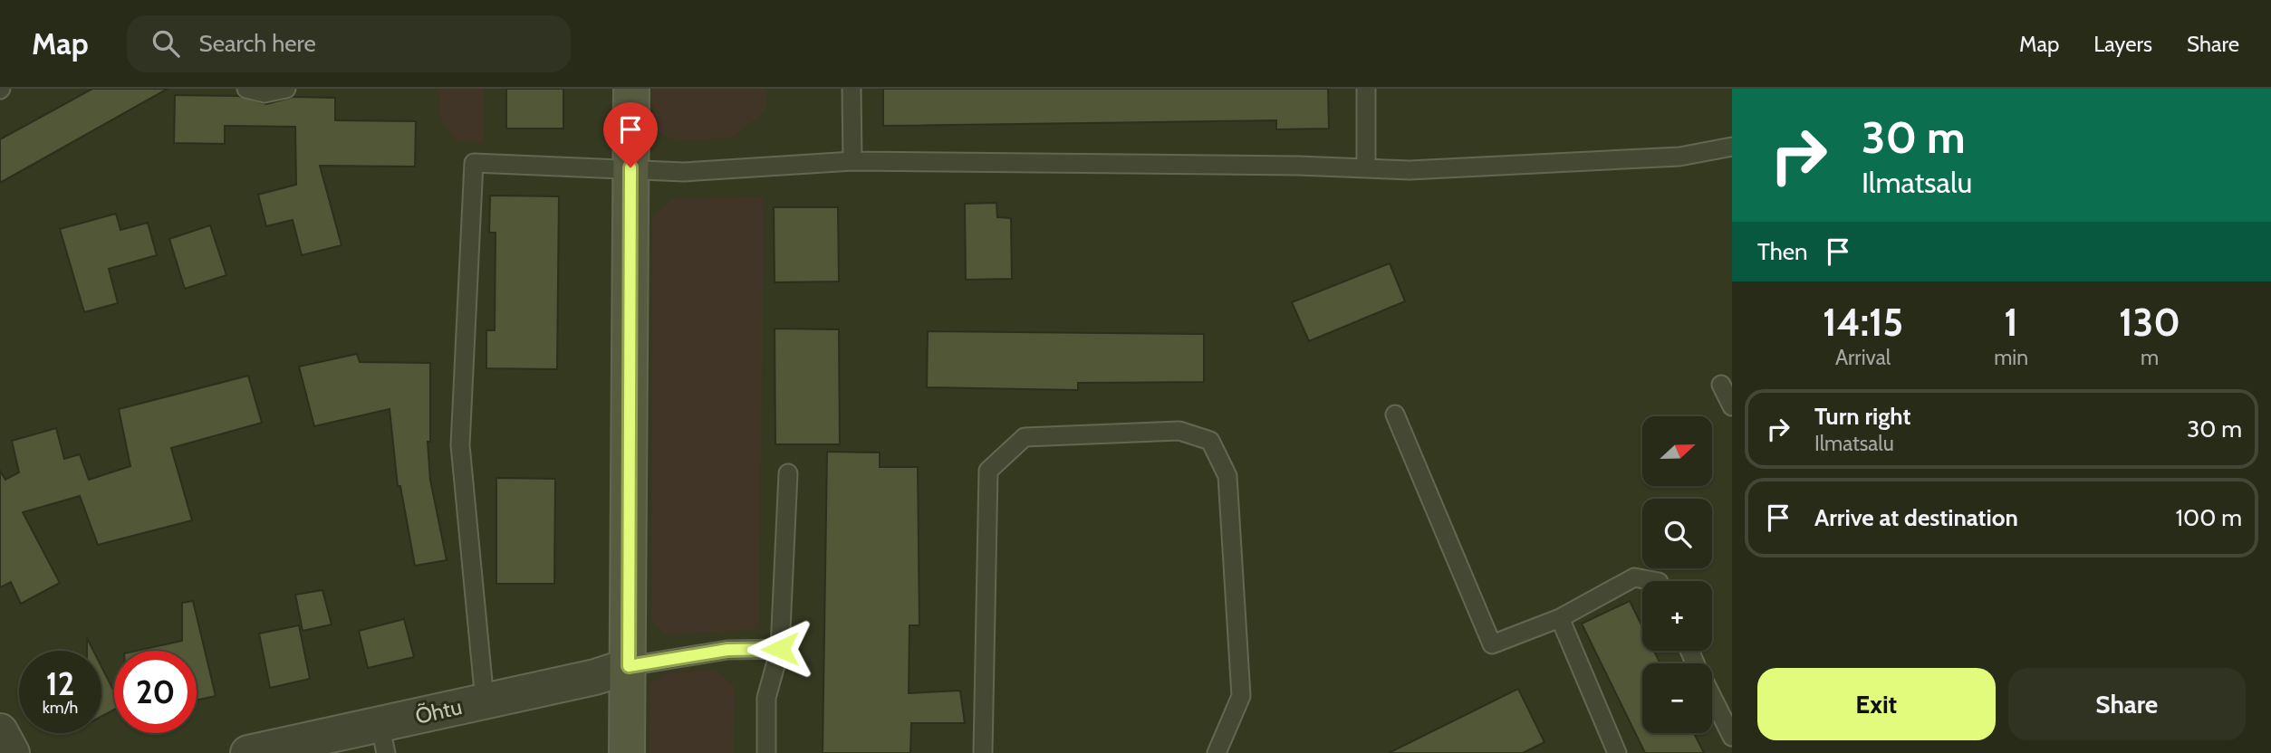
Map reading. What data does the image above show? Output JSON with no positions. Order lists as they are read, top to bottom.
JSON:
{
  "streets": {
    "street": ["Õhtu"]
  },
  "north": "right",
  "page": {
    "header": "Map",
    "search": "Search here",
    "nav": ["Map", "Layers", "Share"],
    "turn": ["30 m", "Ilmatsalu"],
    "then": "Then",
    "eta": [
      "14:15",
      "Arrival",
      "1",
      "min",
      "130",
      "m"
    ],
    "list": [
      {
        "name": "Turn right",
        "note": "Ilmatsalu",
        "value": "30 m"
      },
      {
        "name": "Arrive at destination",
        "value": "100 m"
      }
    ],
    "map_buttons": ["+", "−"],
    "speed": "12 km/h",
    "limit": "20",
    "buttons": ["Exit", "Share"]
  }
}
